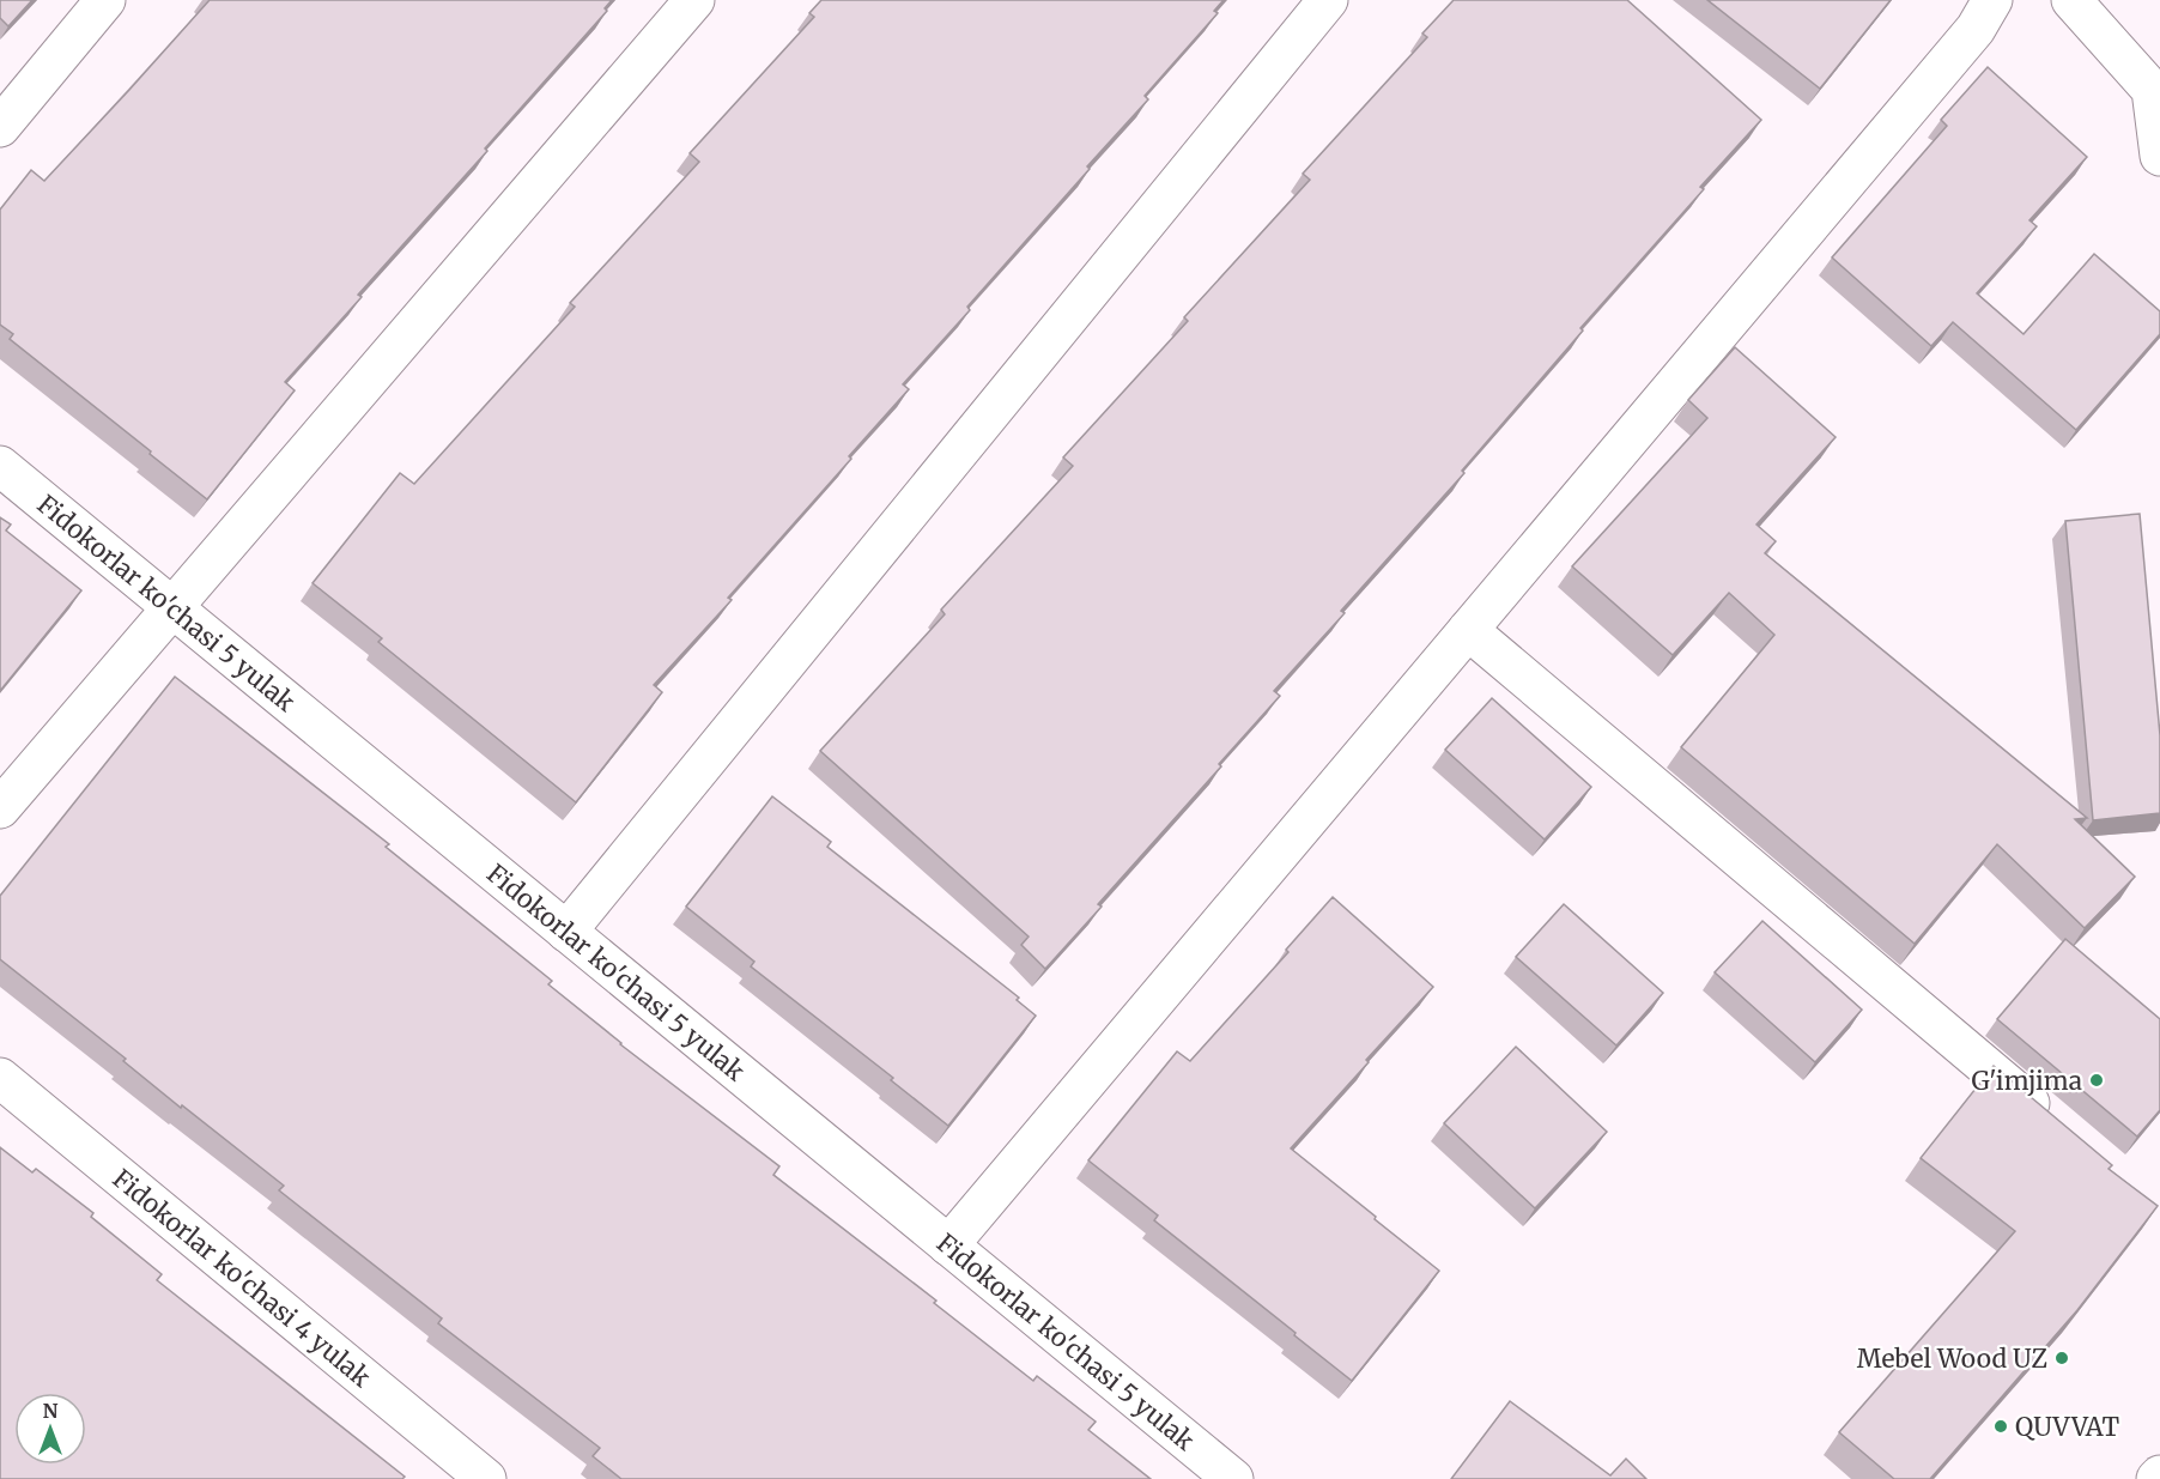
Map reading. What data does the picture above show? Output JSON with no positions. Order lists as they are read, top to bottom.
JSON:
{
  "streets": {
    "street": ["Fidokorlar ko'chasi 5 yulak", "Fidokorlar ko'chasi 4 yulak"]
  },
  "places": ["G'imjima", "Mebel Wood UZ", "QUVVAT"],
  "north": "top"
}
